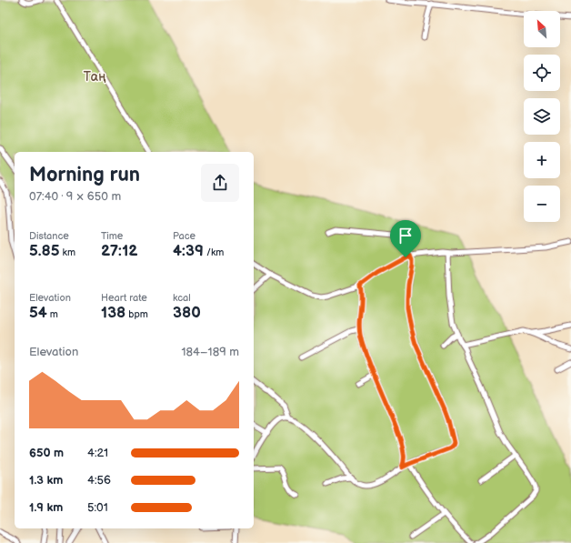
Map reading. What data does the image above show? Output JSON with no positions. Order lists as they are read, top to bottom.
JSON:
{
  "parks": ["Таң"],
  "north": "top left",
  "page": {
    "map_buttons": ["+", "−"],
    "heading": ["Morning run", "07:40 · 9 × 650 m"],
    "stats": [
      ["Distance", "5.85 km"],
      ["Time", "27:12"],
      ["Pace", "4:39 /km"],
      ["Elevation", "54 m"],
      ["Heart rate", "138 bpm"],
      ["kcal", "380"]
    ],
    "chart": ["Elevation", "184–189 m"],
    "list": [
      {
        "name": "650 m",
        "note": "4:21"
      },
      {
        "name": "1.3 km",
        "note": "4:56"
      },
      {
        "name": "1.9 km",
        "note": "5:01"
      }
    ]
  }
}
